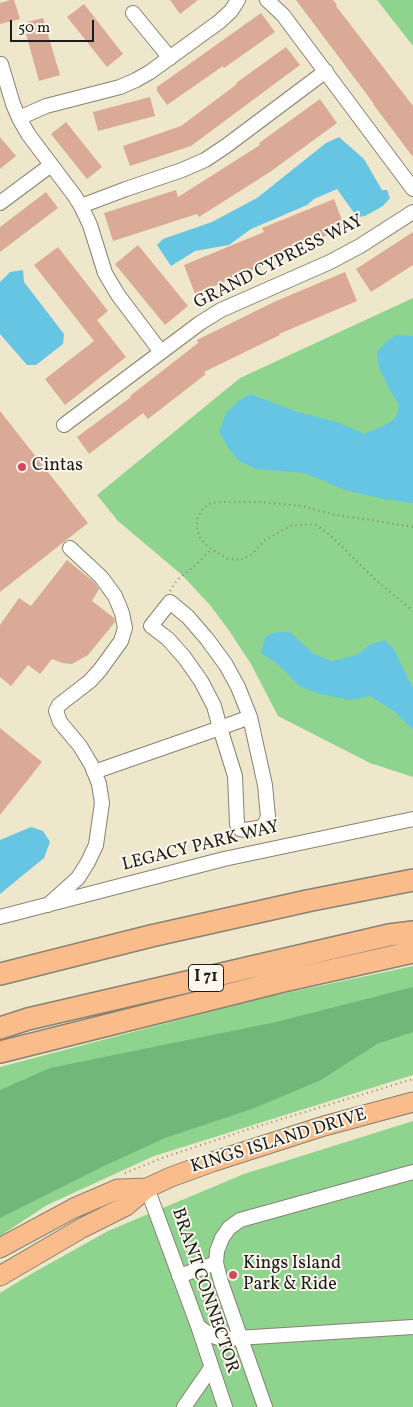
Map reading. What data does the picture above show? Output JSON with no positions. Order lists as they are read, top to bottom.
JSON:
{
  "streets": {
    "highway": ["I 71"],
    "main road": ["KINGS ISLAND DRIVE"],
    "street": ["GRAND CYPRESS WAY", "LEGACY PARK WAY", "BRANT CONNECTOR"]
  },
  "crossings": [
    ["KINGS ISLAND DRIVE", "BRANT CONNECTOR"]
  ],
  "places": ["Cintas", "Kings Island Park & Ride"],
  "scale_bar": "50 m"
}
